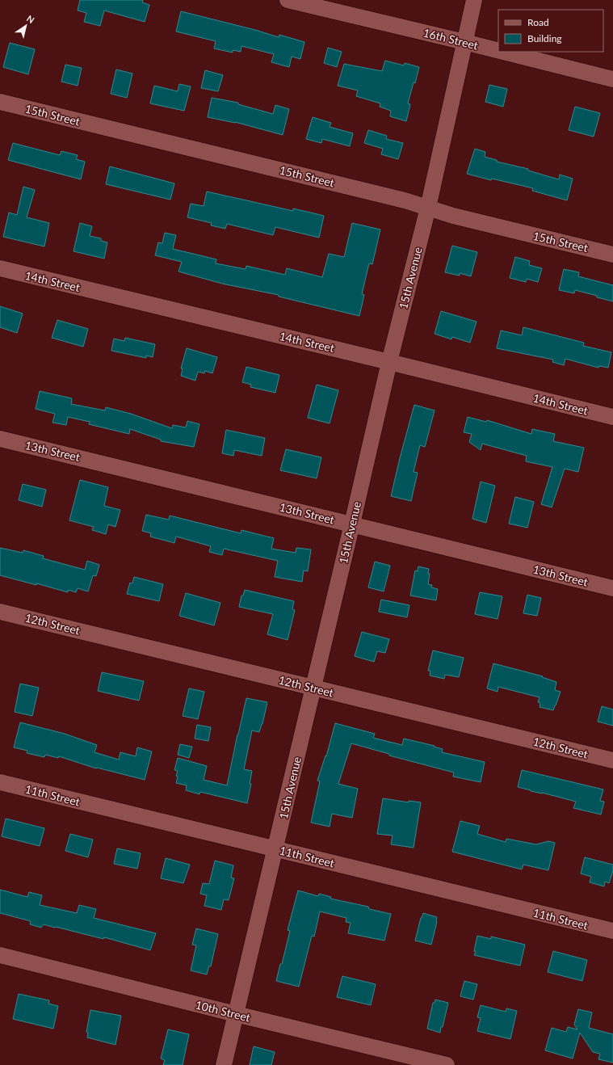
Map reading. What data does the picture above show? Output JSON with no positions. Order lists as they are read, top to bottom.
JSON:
{
  "streets": {
    "street": [
      "16th Street",
      "15th Street",
      "15th Avenue",
      "14th Street",
      "13th Street",
      "12th Street",
      "11th Street",
      "10th Street"
    ]
  },
  "crossings": [
    ["16th Street", "15th Avenue"],
    ["15th Street", "15th Avenue"],
    ["15th Avenue", "14th Street"],
    ["15th Avenue", "13th Street"],
    ["15th Avenue", "12th Street"],
    ["15th Avenue", "11th Street"],
    ["15th Avenue", "10th Street"]
  ],
  "legend": ["Road", "Building"],
  "north": "top right"
}
